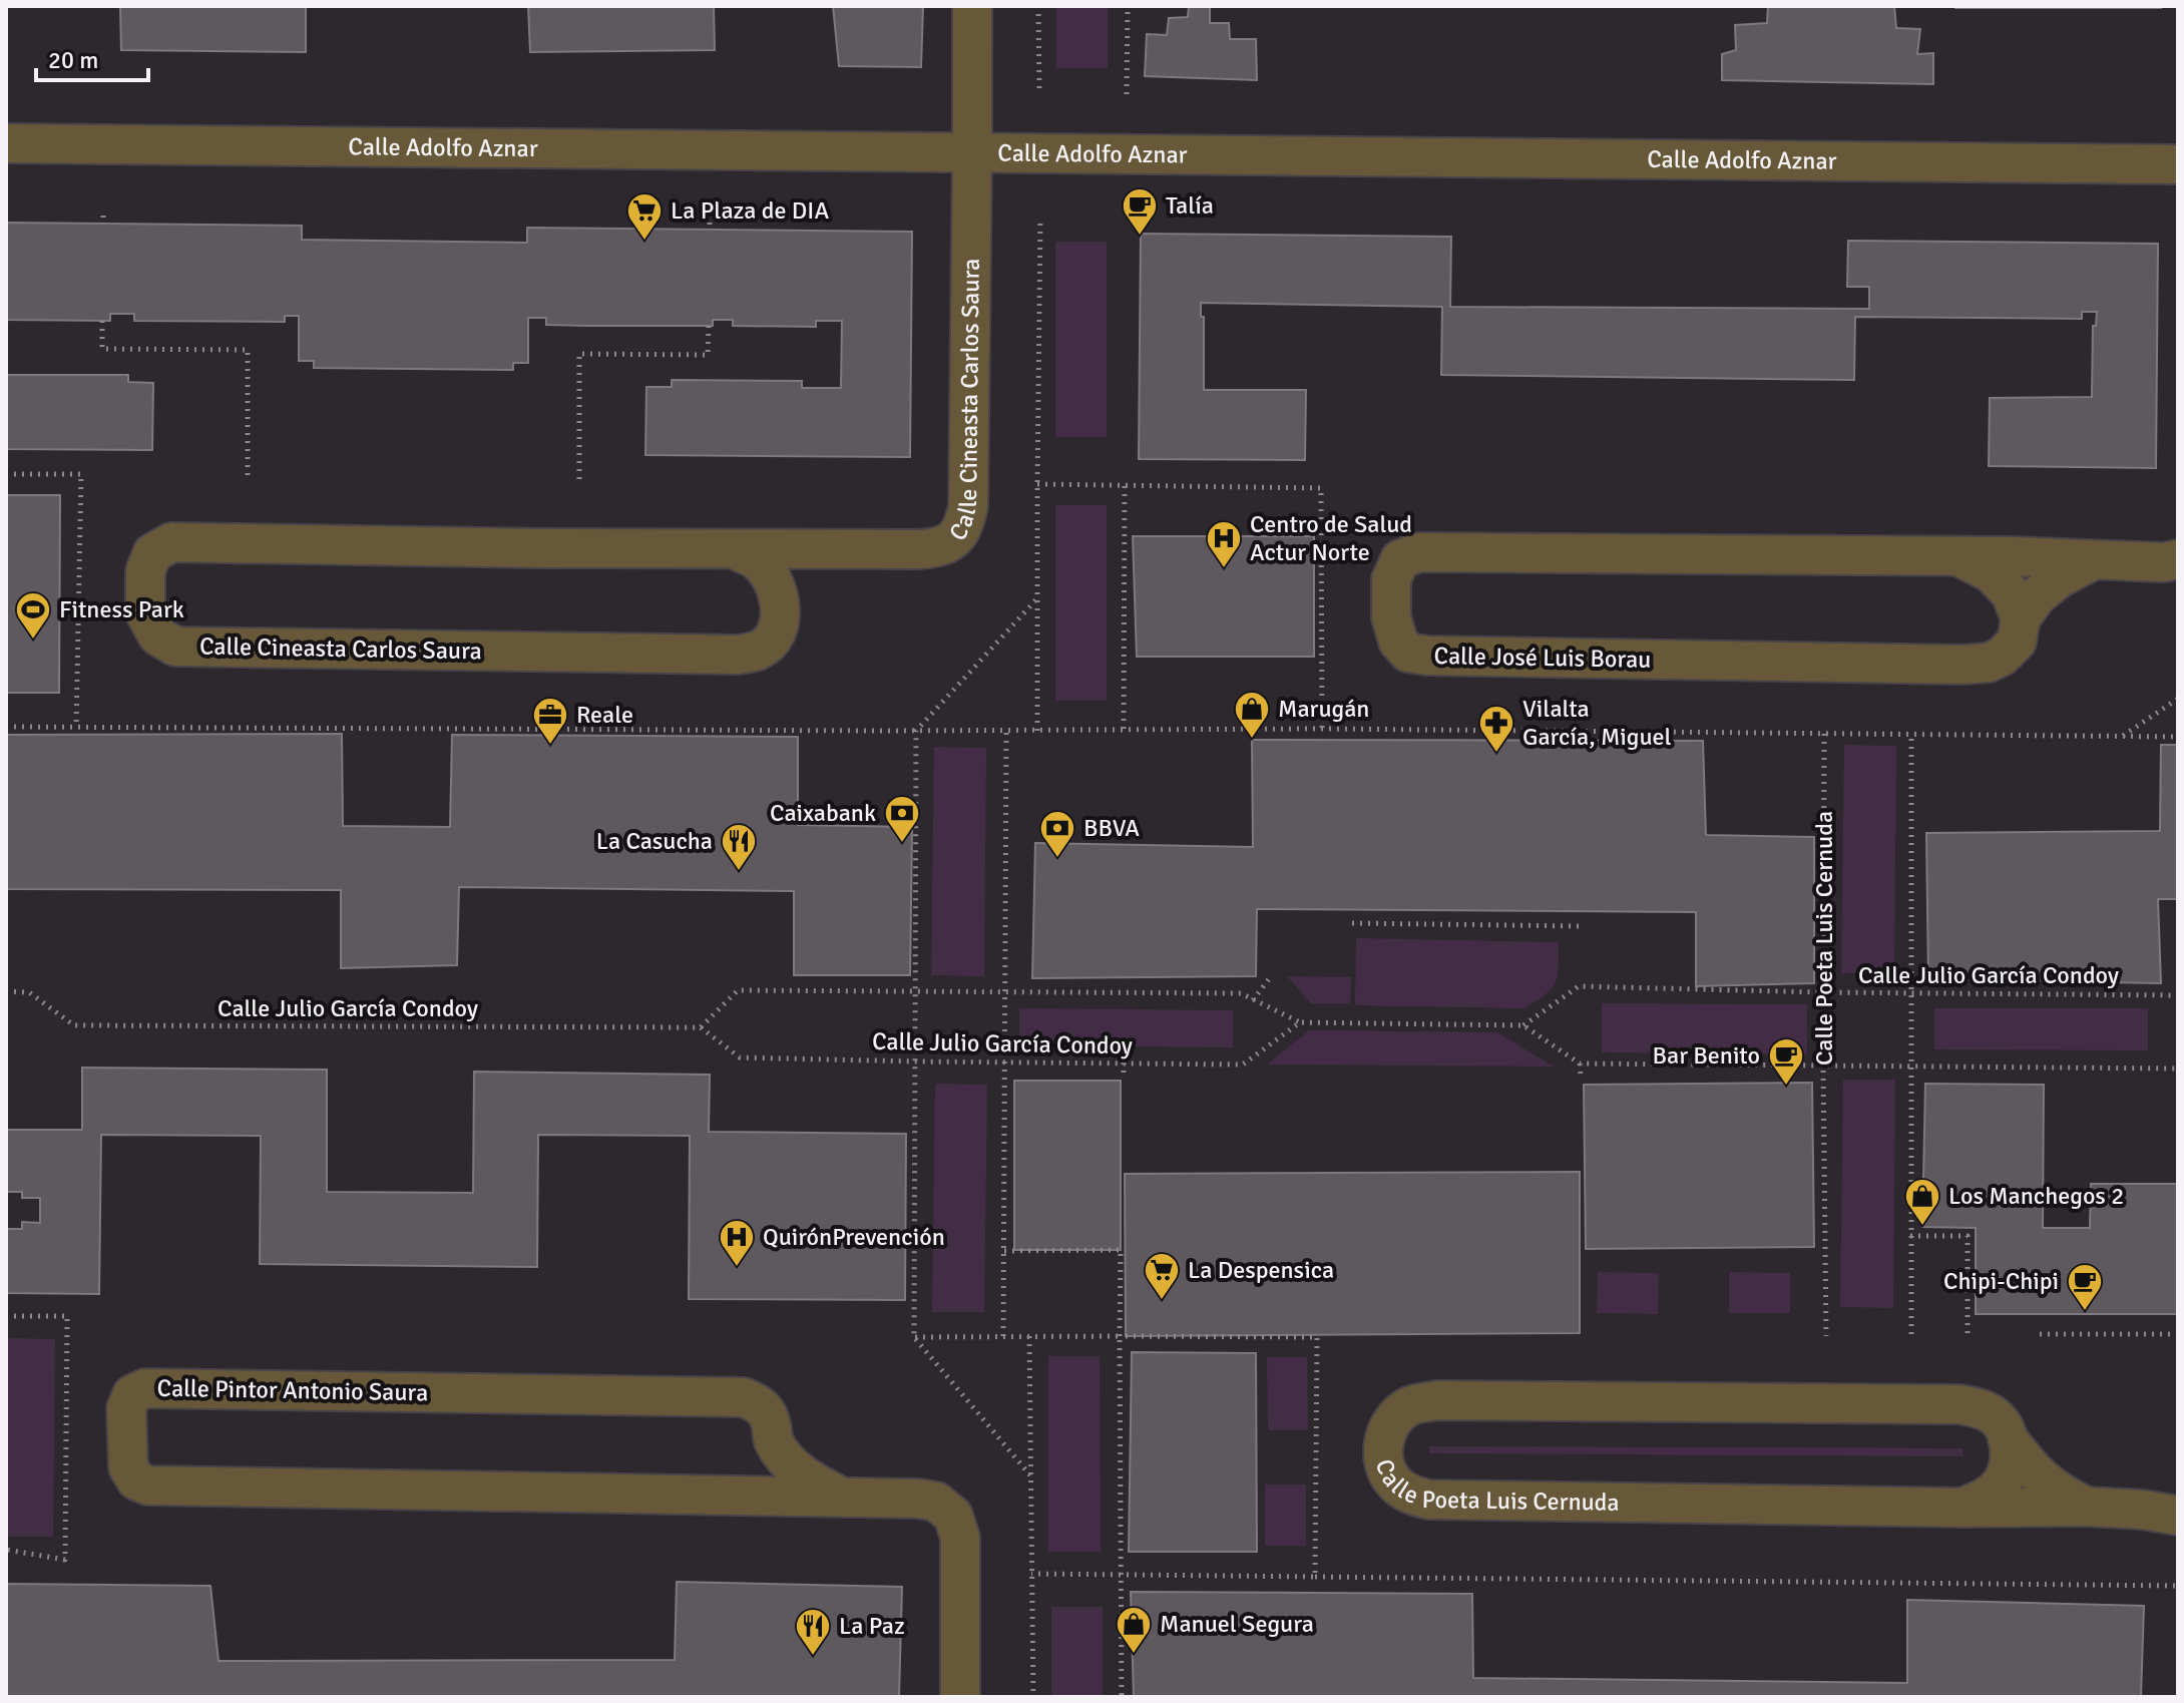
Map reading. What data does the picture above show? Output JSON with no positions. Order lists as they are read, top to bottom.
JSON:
{
  "streets": {
    "street": [
      "Calle Adolfo Aznar",
      "Calle Cineasta Carlos Saura",
      "Calle José Luis Borau",
      "Calle Poeta Luis Cernuda",
      "Calle Pintor Antonio Saura"
    ],
    "path": ["Calle Julio García Condoy"]
  },
  "crossings": [
    ["Calle Adolfo Aznar", "Calle Cineasta Carlos Saura"],
    ["Calle Poeta Luis Cernuda", "Calle Julio García Condoy"]
  ],
  "places": {
    "cafe": ["Talía", "Bar Benito", "Chipi-Chipi"],
    "supermarket": ["La Plaza de DIA", "La Despensica"],
    "hospital": ["Centro de Salud Actur Norte", "QuirónPrevención"],
    "sports": ["Fitness Park"],
    "shop": ["Marugán", "Los Manchegos 2", "Manuel Segura"],
    "office": ["Reale"],
    "pharmacy": ["Vilalta García, Miguel"],
    "bank": ["Caixabank", "BBVA"],
    "restaurant": ["La Casucha", "La Paz"]
  },
  "scale_bar": "20 m"
}
